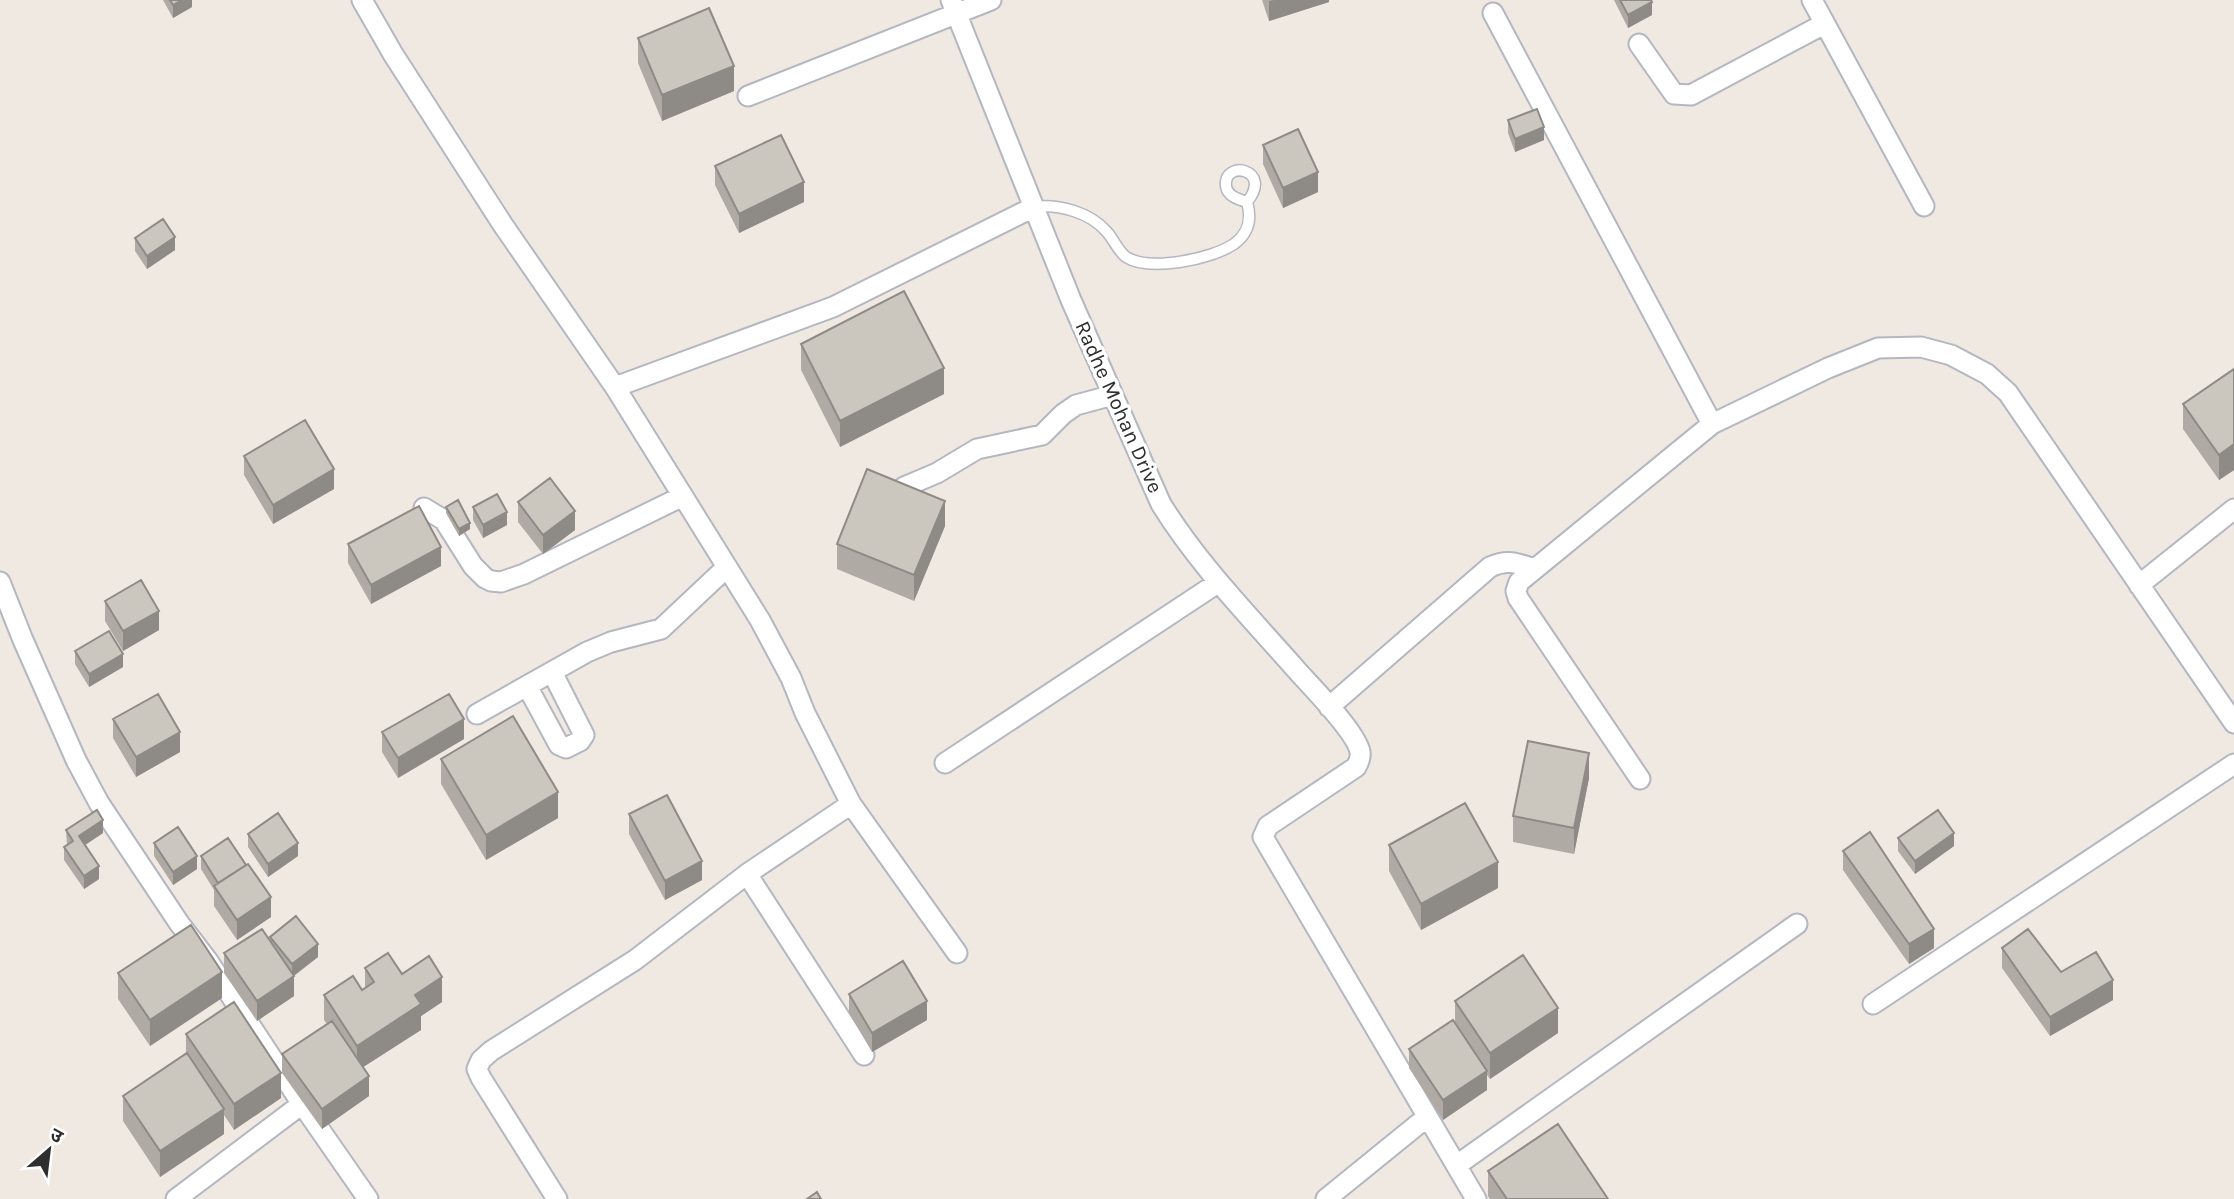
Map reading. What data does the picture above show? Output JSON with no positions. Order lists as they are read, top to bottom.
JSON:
{
  "streets": {
    "street": ["Radhe Mohan Drive"]
  },
  "north": "top right"
}
